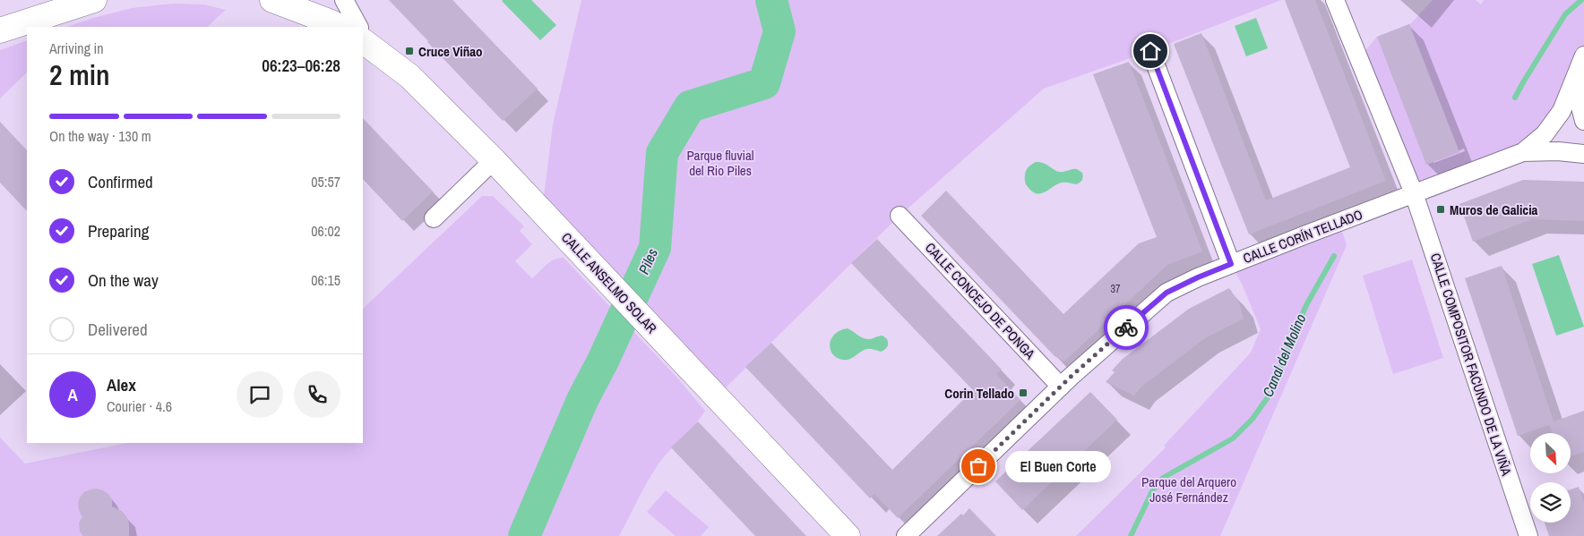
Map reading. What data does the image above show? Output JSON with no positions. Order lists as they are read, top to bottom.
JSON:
{
  "streets": {
    "main road": ["CALLE ANSELMO SOLAR"],
    "street": ["CALLE CORÍN TELLADO", "CALLE CONCEJO DE PONGA", "CALLE COMPOSITOR FACUNDO DE LA VIÑA"]
  },
  "crossings": [
    ["CALLE CORÍN TELLADO", "CALLE CONCEJO DE PONGA"],
    ["CALLE CORÍN TELLADO", "CALLE COMPOSITOR FACUNDO DE LA VIÑA"]
  ],
  "water": ["Piles", "Canal del Molino"],
  "parks": ["Parque fluvial del Rio Piles", "Parque del Arquero José Fernández"],
  "places": {
    "transit": ["Cruce Viñao", "Muros de Galicia", "Corin Tellado"],
    "other": ["El Buen Corte"]
  },
  "house_numbers": ["37"],
  "north": "bottom right",
  "page": {
    "heading": ["2 min", "Arriving in", "06:23–06:28"],
    "panel": ["Alex", "Courier · 4.6"],
    "bar": "On the way · 130 m",
    "list": [
      ["Confirmed", "05:57"],
      ["Preparing", "06:02"],
      ["On the way", "06:15"],
      "Delivered"
    ],
    "round": "A",
    "bubble": "El Buen Corte"
  }
}
